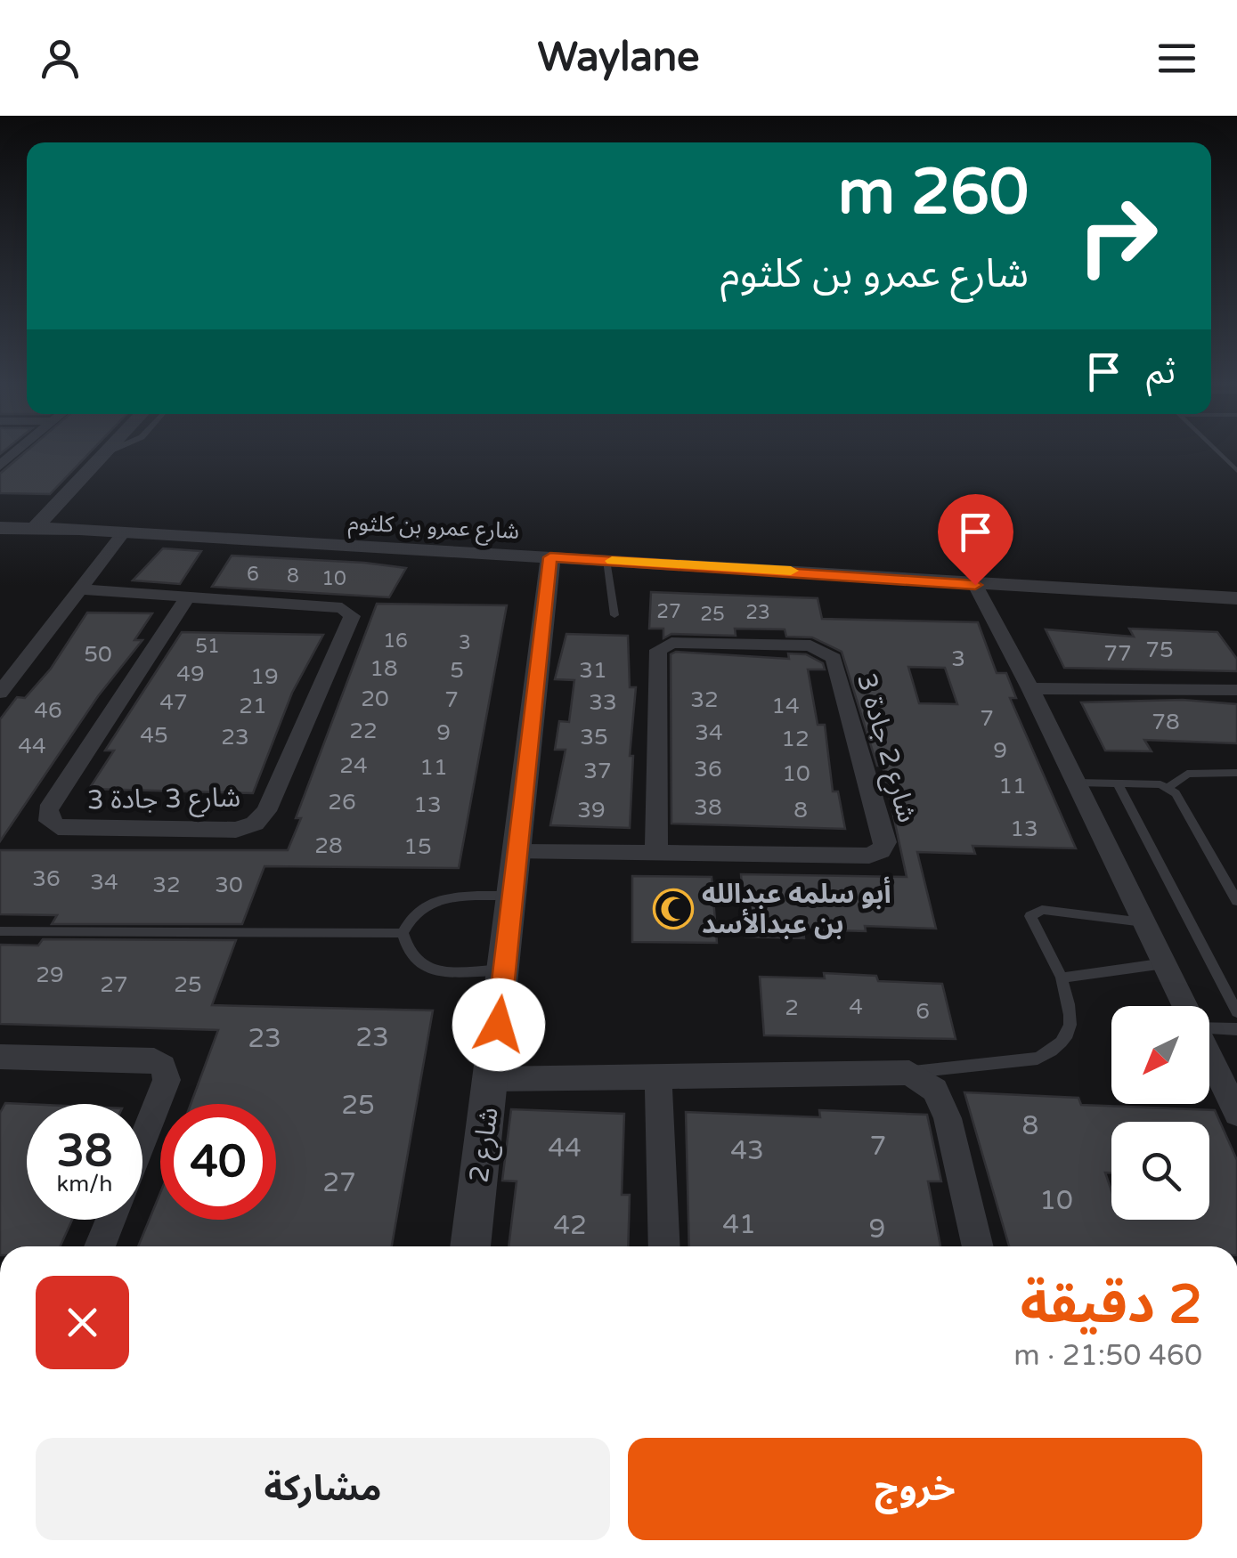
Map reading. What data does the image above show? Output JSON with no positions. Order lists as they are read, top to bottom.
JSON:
{
  "streets": {
    "street": [
      "شارع عمرو بن كلثوم",
      "شارع 2 جادة 3",
      "شارع 3 جادة 3",
      "شارع 2"
    ]
  },
  "crossings": [
    ["شارع عمرو بن كلثوم", "شارع 2"],
    ["شارع 2 جادة 3", "شارع 2"]
  ],
  "places": {
    "mosque": ["أبو سلمه عبدالله بن عبدالأسد"]
  },
  "house_numbers": [
    "6",
    "8",
    "10",
    "27",
    "23",
    "25",
    "16",
    "3",
    "51",
    "75",
    "77",
    "50",
    "3",
    "18",
    "5",
    "31",
    "49",
    "19",
    "20",
    "7",
    "32",
    "47",
    "33",
    "21",
    "14",
    "46",
    "7",
    "78",
    "22",
    "9",
    "34",
    "45",
    "23",
    "35",
    "12",
    "44",
    "9",
    "24",
    "11",
    "36",
    "37",
    "10",
    "11",
    "26",
    "13",
    "38",
    "39",
    "8",
    "13",
    "28",
    "15",
    "36",
    "34",
    "32",
    "30",
    "29",
    "27",
    "25",
    "4",
    "2",
    "6",
    "23",
    "23",
    "25",
    "8",
    "7",
    "44",
    "43",
    "27",
    "10",
    "41",
    "42",
    "9"
  ],
  "north": "bottom left",
  "page": {
    "header": "Waylane",
    "turn": ["260 m", "شارع عمرو بن كلثوم"],
    "then": "ثم",
    "speed": "38 km/h",
    "limit": "40",
    "heading": ["2 دقيقة", "460 m · 21:50"],
    "buttons": ["خروج", "مشاركة"]
  }
}
